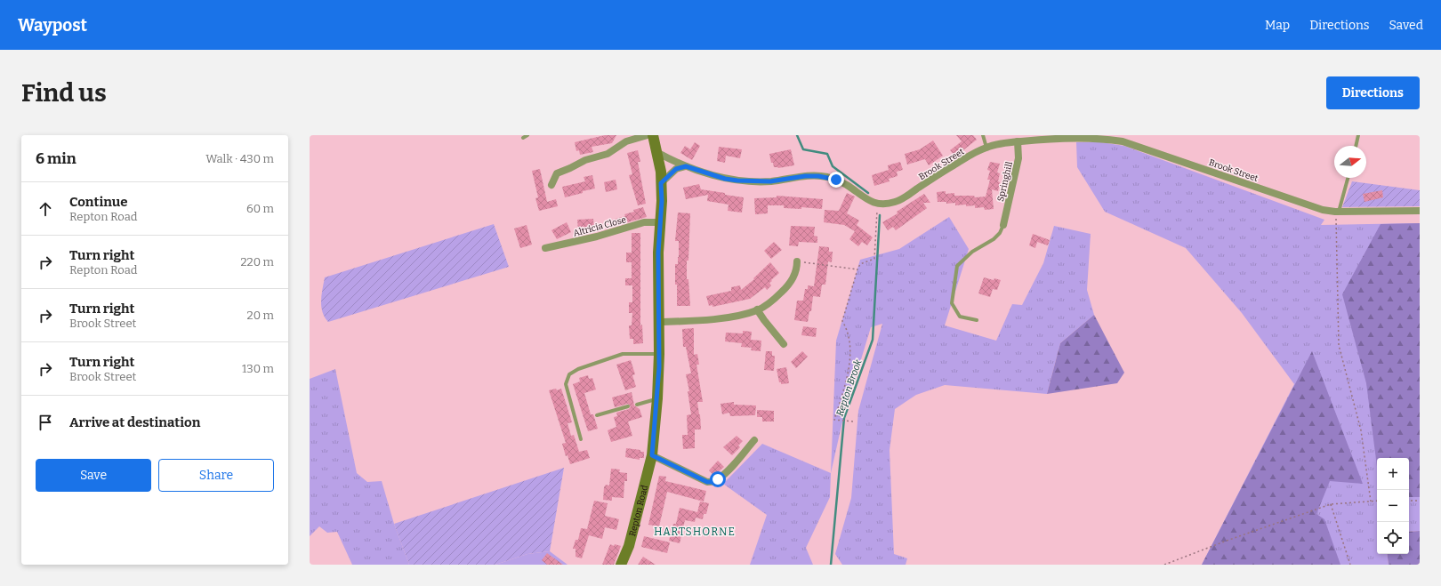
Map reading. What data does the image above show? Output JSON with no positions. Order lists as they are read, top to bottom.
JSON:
{
  "streets": {
    "street": [
      "Brook Street",
      "Springhill",
      "Altricia Close",
      "Repton Road"
    ]
  },
  "crossings": [
    ["Brook Street", "Springhill"],
    ["Altricia Close", "Repton Road"]
  ],
  "districts": ["HARTSHORNE"],
  "water": ["Repton Brook"],
  "north": "right",
  "page": {
    "header": "Waypost",
    "nav": ["Map", "Directions", "Saved"],
    "buttons": [
      "Directions",
      ["Save", "Share"]
    ],
    "title": "Find us",
    "heading": ["6 min", "Walk · 430 m"],
    "list": [
      ["Continue", "Repton Road", "60 m"],
      ["Turn right", "Repton Road", "220 m"],
      ["Turn right", "Brook Street", "20 m"],
      ["Turn right", "Brook Street", "130 m"],
      "Arrive at destination"
    ],
    "map_buttons": ["+", "−"]
  }
}
